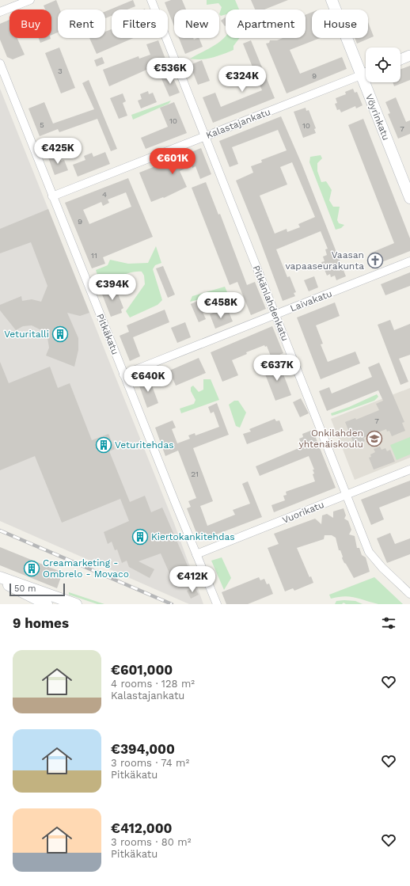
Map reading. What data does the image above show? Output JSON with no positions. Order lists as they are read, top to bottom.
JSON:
{
  "streets": {
    "main road": ["Vöyrinkatu"],
    "street": [
      "Kalastajankatu",
      "Laivakatu",
      "Pitkänlahdenkatu",
      "Pitkäkatu",
      "Vuorikatu"
    ]
  },
  "crossings": [
    ["Vöyrinkatu", "Kalastajankatu"],
    ["Kalastajankatu", "Pitkänlahdenkatu"],
    ["Kalastajankatu", "Pitkäkatu"],
    ["Laivakatu", "Pitkänlahdenkatu"],
    ["Laivakatu", "Pitkäkatu"],
    ["Pitkänlahdenkatu", "Vuorikatu"],
    ["Pitkäkatu", "Vuorikatu"]
  ],
  "places": {
    "church": ["Vaasan vapaaseurakunta"],
    "building": [
      "Veturitalli",
      "Veturitehdas",
      "Kiertokankitehdas",
      "Creamarketing - Ombrelo - Movaco"
    ],
    "school or university": ["Onkilahden yhtenäiskoulu"]
  },
  "house_numbers": [
    "3",
    "9",
    "10",
    "5",
    "10",
    "7",
    "4",
    "9",
    "11",
    "7",
    "21"
  ],
  "scale_bar": "50 m",
  "page": {
    "chip": [
      "Buy",
      "Rent",
      "Filters",
      "New",
      "Apartment",
      "House"
    ],
    "price": [
      "€536K",
      "€324K",
      "€425K",
      "€601K",
      "€394K",
      "€458K",
      "€637K",
      "€640K",
      "€412K"
    ],
    "scale": "50 m",
    "heading": "9 homes",
    "list": [
      {
        "name": "€601,000",
        "note": "4 rooms · 128 m² · Kalastajankatu"
      },
      {
        "name": "€394,000",
        "note": "3 rooms · 74 m² · Pitkäkatu"
      },
      {
        "name": "€412,000",
        "note": "3 rooms · 80 m² · Pitkäkatu"
      }
    ]
  }
}
